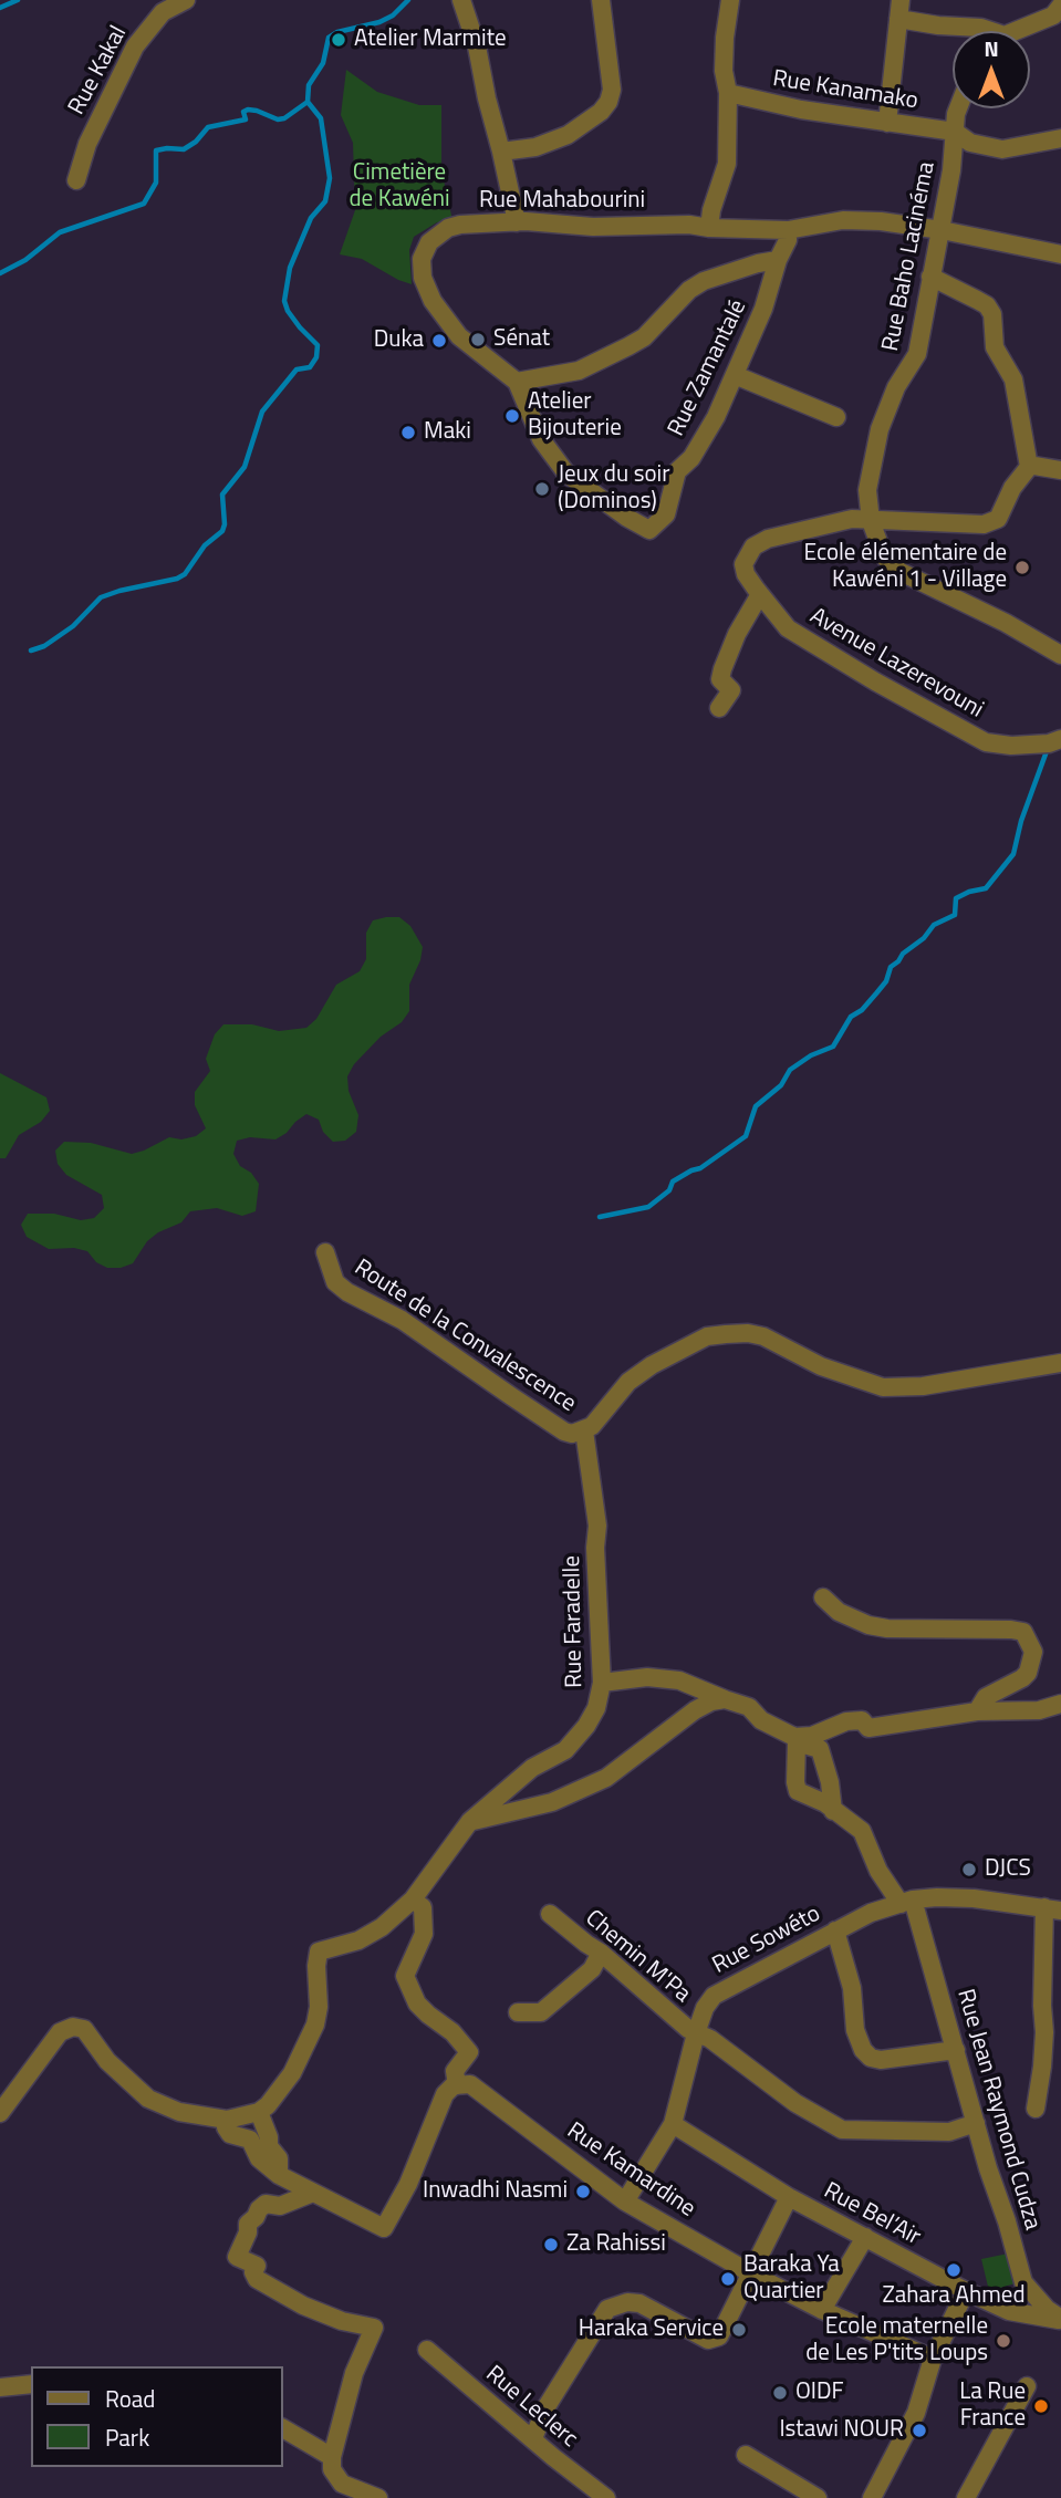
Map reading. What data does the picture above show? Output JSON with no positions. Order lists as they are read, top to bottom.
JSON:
{
  "streets": {
    "street": [
      "Rue Kakal",
      "Rue Kanamako",
      "Rue Mahabourini",
      "Rue Baho Lacinéma",
      "Rue Zamantalé",
      "Avenue Lazerevouni",
      "Route de la Convalescence",
      "Rue Faradelle",
      "Rue Sowéto",
      "Chemin M'Pa",
      "Rue Jean Raymond Cudza",
      "Rue Kamardine",
      "Rue Bel’Air",
      "Rue Leclerc"
    ]
  },
  "crossings": [
    ["Rue Kanamako", "Rue Baho Lacinéma"],
    ["Rue Mahabourini", "Rue Baho Lacinéma"],
    ["Rue Mahabourini", "Rue Zamantalé"],
    ["Rue Baho Lacinéma", "Avenue Lazerevouni"],
    ["Route de la Convalescence", "Rue Faradelle"],
    ["Rue Sowéto", "Chemin M'Pa"],
    ["Rue Sowéto", "Rue Jean Raymond Cudza"],
    ["Rue Sowéto", "Rue Kamardine"],
    ["Rue Sowéto", "Rue Bel’Air"],
    ["Chemin M'Pa", "Rue Jean Raymond Cudza"],
    ["Rue Jean Raymond Cudza", "Rue Bel’Air"]
  ],
  "parks": ["Cimetière de Kawéni"],
  "places": [
    "Atelier Marmite",
    "Sénat",
    "Duka",
    "Atelier Bijouterie",
    "Maki",
    "Jeux du soir (Dominos)",
    "Ecole élémentaire de Kawéni 1 - Village",
    "DJCS",
    "Inwadhi Nasmi",
    "Za Rahissi",
    "Zahara Ahmed",
    "Baraka Ya Quartier",
    "Haraka Service",
    "Ecole maternelle de Les P'tits Loups",
    "OIDF",
    "La Rue France",
    "Istawi NOUR"
  ],
  "legend": ["Road", "Park"],
  "north": "top"
}
